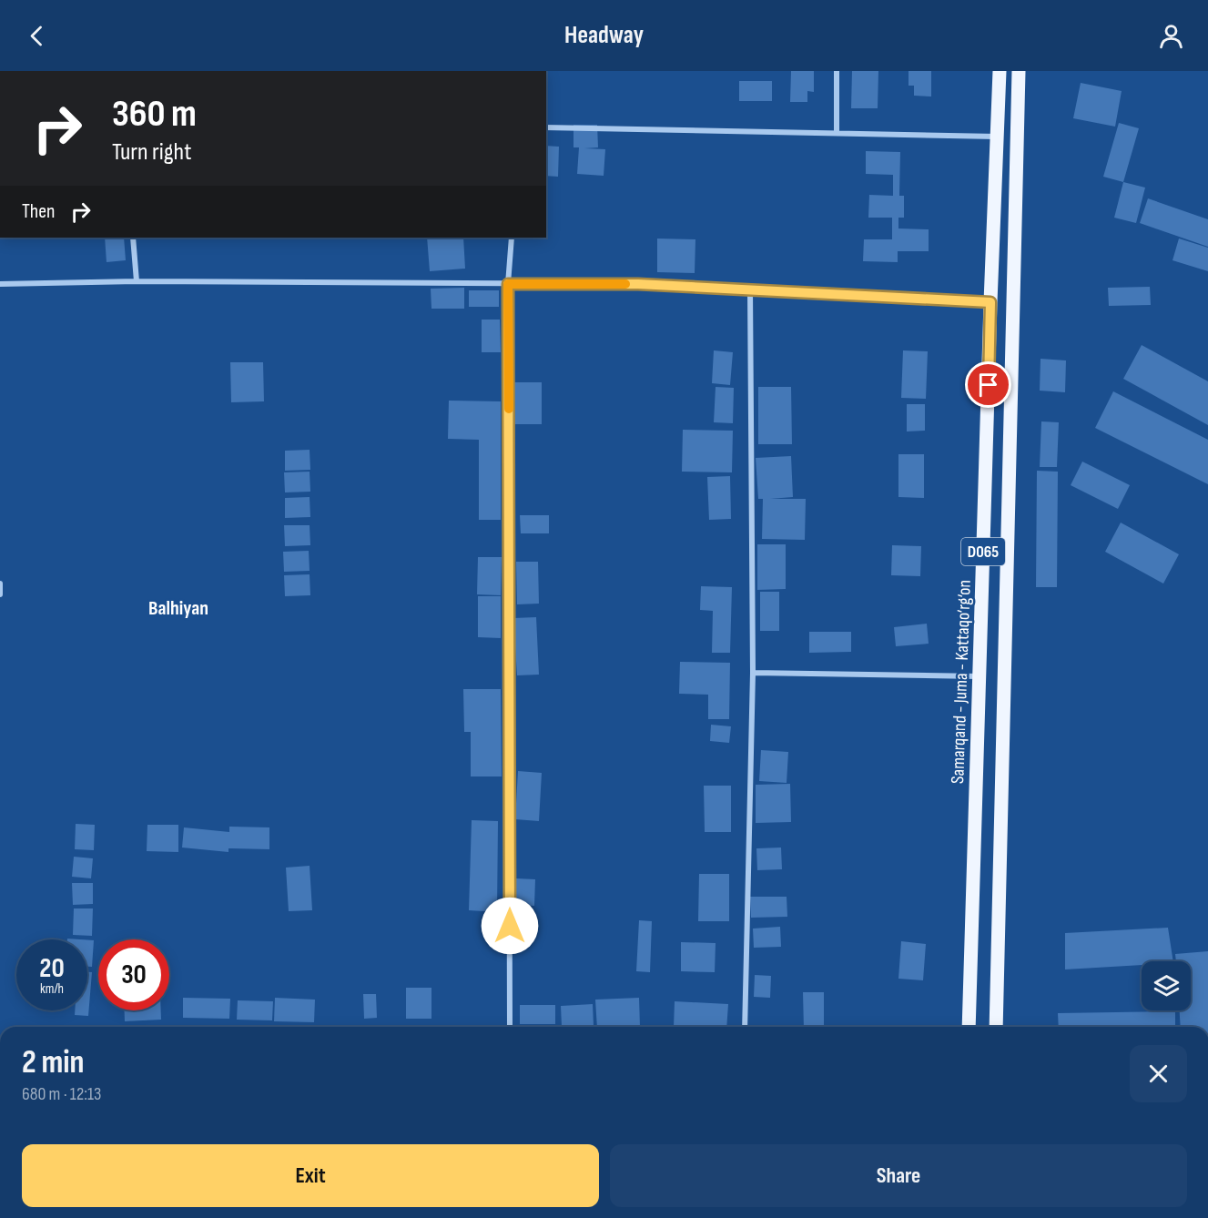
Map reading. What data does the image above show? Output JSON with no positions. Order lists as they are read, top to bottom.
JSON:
{
  "streets": {
    "main road": ["D065", "Samarqand - Juma - Kattaqo‘rg‘on"]
  },
  "districts": ["Balhiyan"],
  "page": {
    "header": "Headway",
    "turn": ["360 m", "Turn right"],
    "then": "Then",
    "speed": "20 km/h",
    "limit": "30",
    "heading": ["2 min", "680 m · 12:13"],
    "buttons": ["Exit", "Share"]
  }
}
